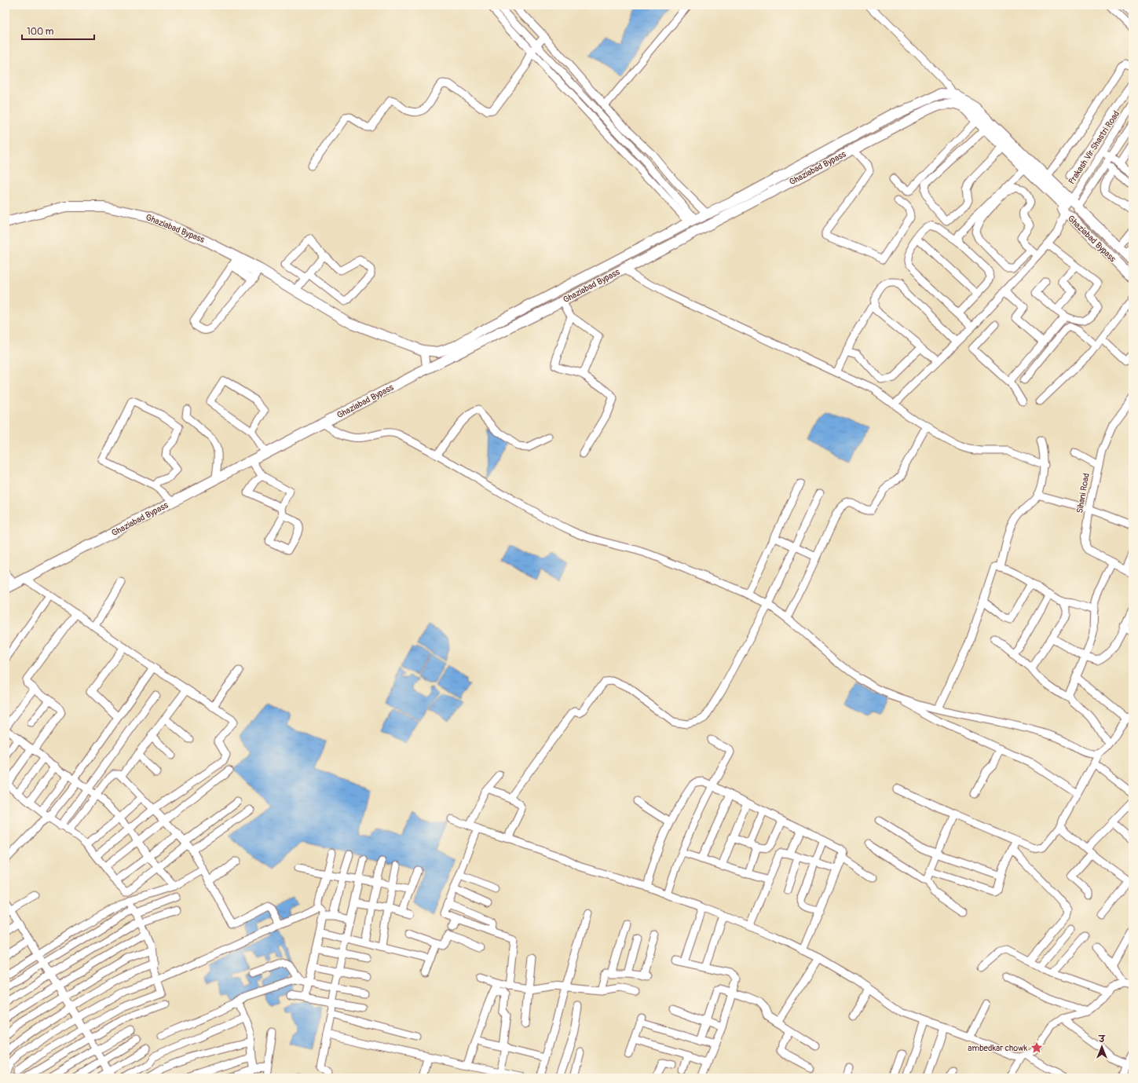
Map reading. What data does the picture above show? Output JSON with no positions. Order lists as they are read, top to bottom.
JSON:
{
  "streets": {
    "highway": ["Ghaziabad Bypass"],
    "street": ["Prakash Vir Shastri Road", "Sihani Road"]
  },
  "crossings": [
    ["Prakash Vir Shastri Road", "Ghaziabad Bypass"]
  ],
  "places": {
    "place": ["ambedkar chowk"]
  },
  "scale_bar": "100 m",
  "north": "top"
}
